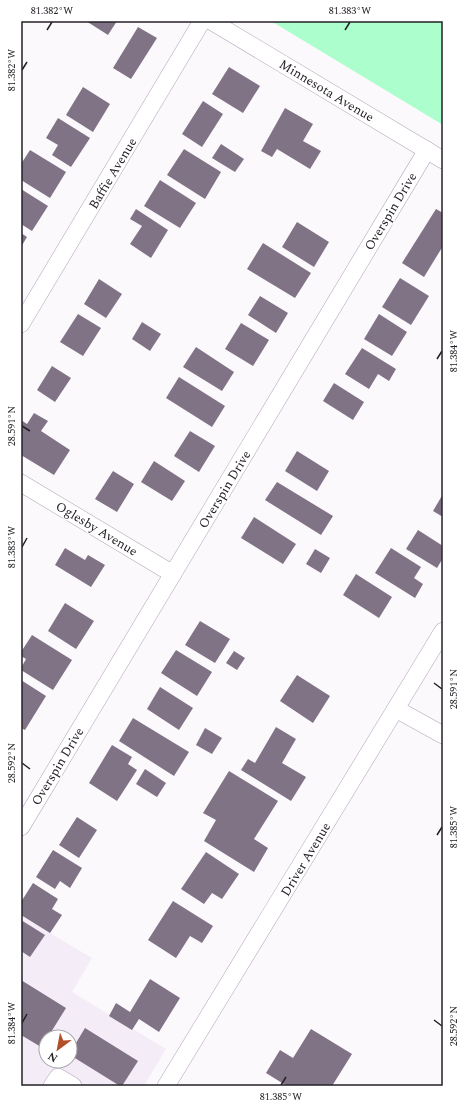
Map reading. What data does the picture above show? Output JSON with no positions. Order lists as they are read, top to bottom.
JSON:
{
  "streets": {
    "street": [
      "Minnesota Avenue",
      "Baffie Avenue",
      "Overspin Drive",
      "Oglesby Avenue",
      "Driver Avenue"
    ]
  },
  "crossings": [
    ["Minnesota Avenue", "Overspin Drive"],
    ["Overspin Drive", "Oglesby Avenue"]
  ],
  "north": "bottom left",
  "coordinates": [
    "81.382°W",
    "81.383°W",
    "81.384°W",
    "28.591°N",
    "28.592°N",
    "81.385°W"
  ]
}
